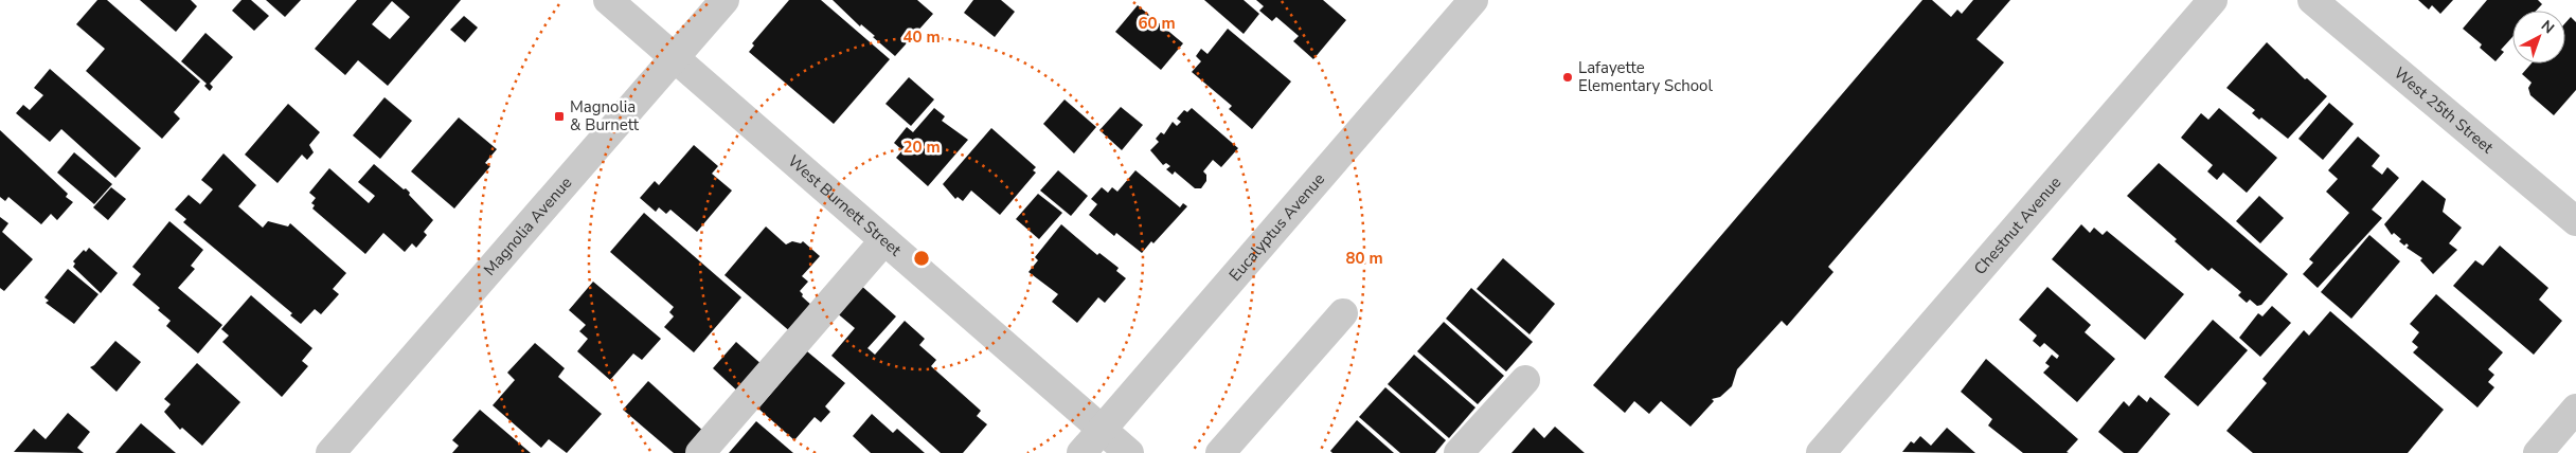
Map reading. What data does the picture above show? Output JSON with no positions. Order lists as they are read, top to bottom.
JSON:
{
  "streets": {
    "street": [
      "West 25th Street",
      "West Burnett Street",
      "Magnolia Avenue",
      "Eucalyptus Avenue",
      "Chestnut Avenue"
    ]
  },
  "crossings": [
    ["West Burnett Street", "Magnolia Avenue"],
    ["West Burnett Street", "Eucalyptus Avenue"]
  ],
  "places": {
    "other": ["Lafayette Elementary School"],
    "transit": ["Magnolia & Burnett"]
  },
  "north": "top right",
  "rings": [
    "60 m",
    "40 m",
    "20 m",
    "80 m"
  ]
}
